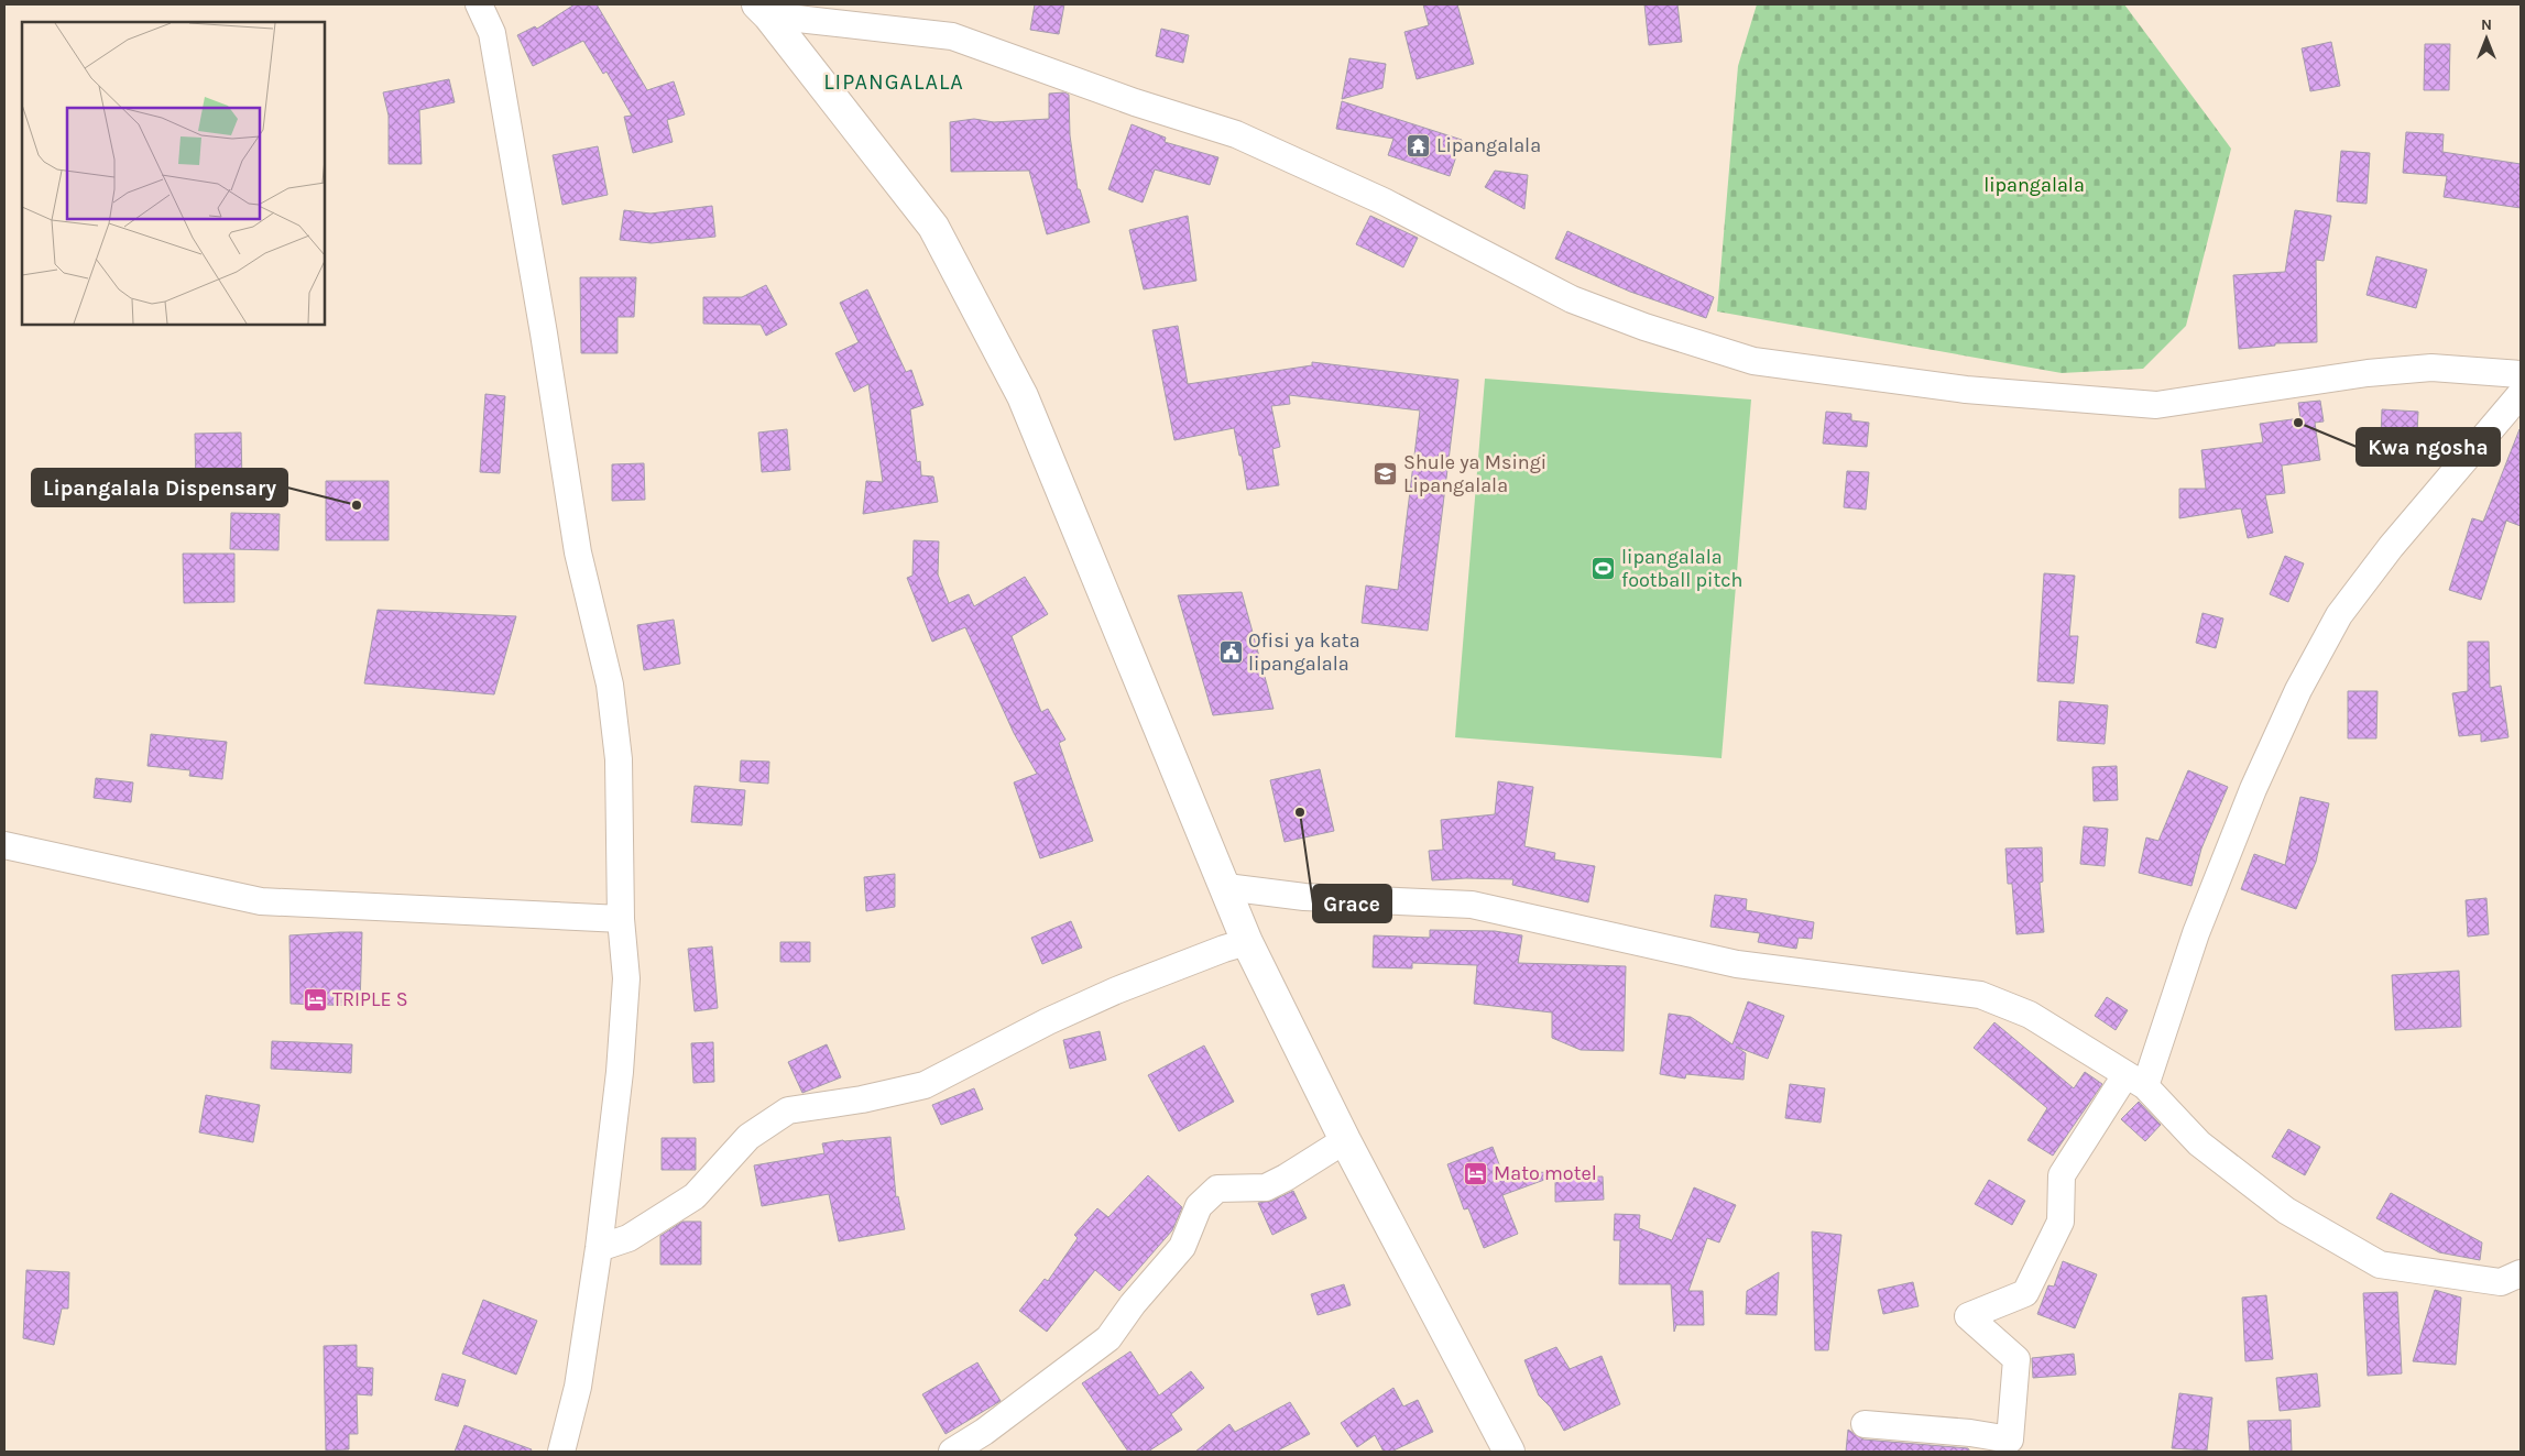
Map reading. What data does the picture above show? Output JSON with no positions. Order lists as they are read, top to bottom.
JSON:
{
  "districts": ["LIPANGALALA"],
  "parks": ["lipangalala"],
  "places": {
    "temple": ["Lipangalala"],
    "other": ["Kwa ngosha", "Lipangalala Dispensary", "Grace"],
    "school or university": ["Shule ya Msingi Lipangalala"],
    "sports": ["lipangalala football pitch"],
    "public building": ["Ofisi ya kata lipangalala"],
    "hotel": ["TRIPLE S", "Mato motel"]
  },
  "north": "top"
}
